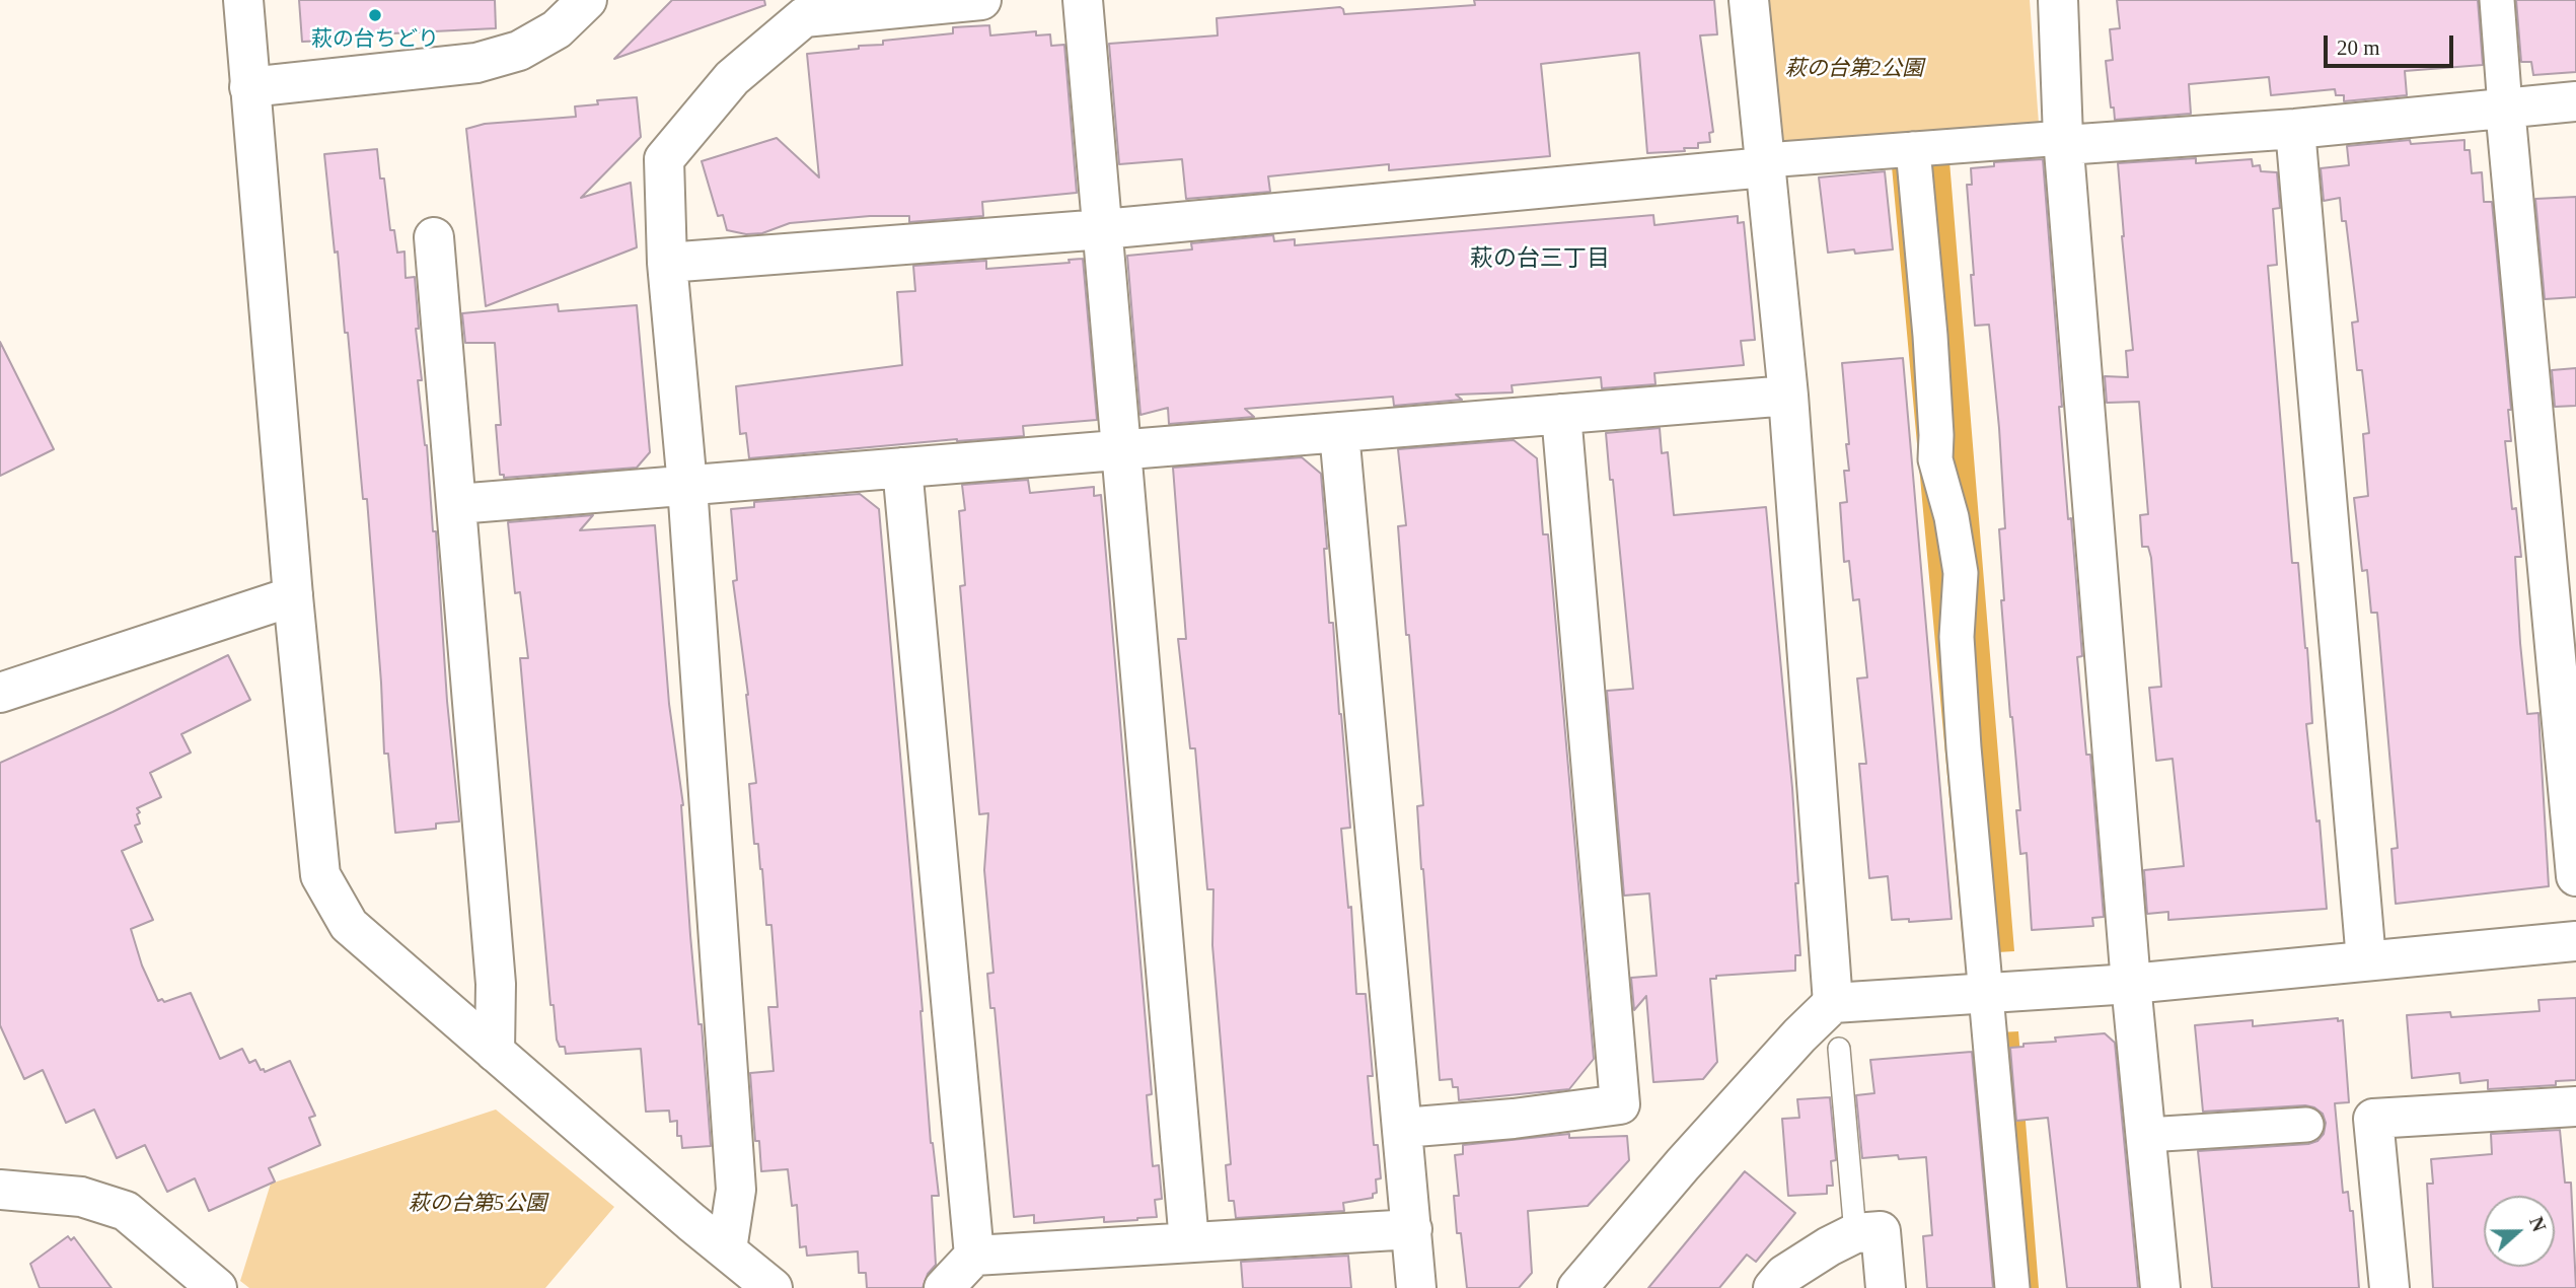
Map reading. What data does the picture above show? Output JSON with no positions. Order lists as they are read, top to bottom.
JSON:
{
  "districts": ["萩の台三丁目"],
  "parks": ["萩の台第2公園", "萩の台第5公園"],
  "places": ["萩の台ちどり"],
  "scale_bar": "20 m",
  "north": "right"
}
